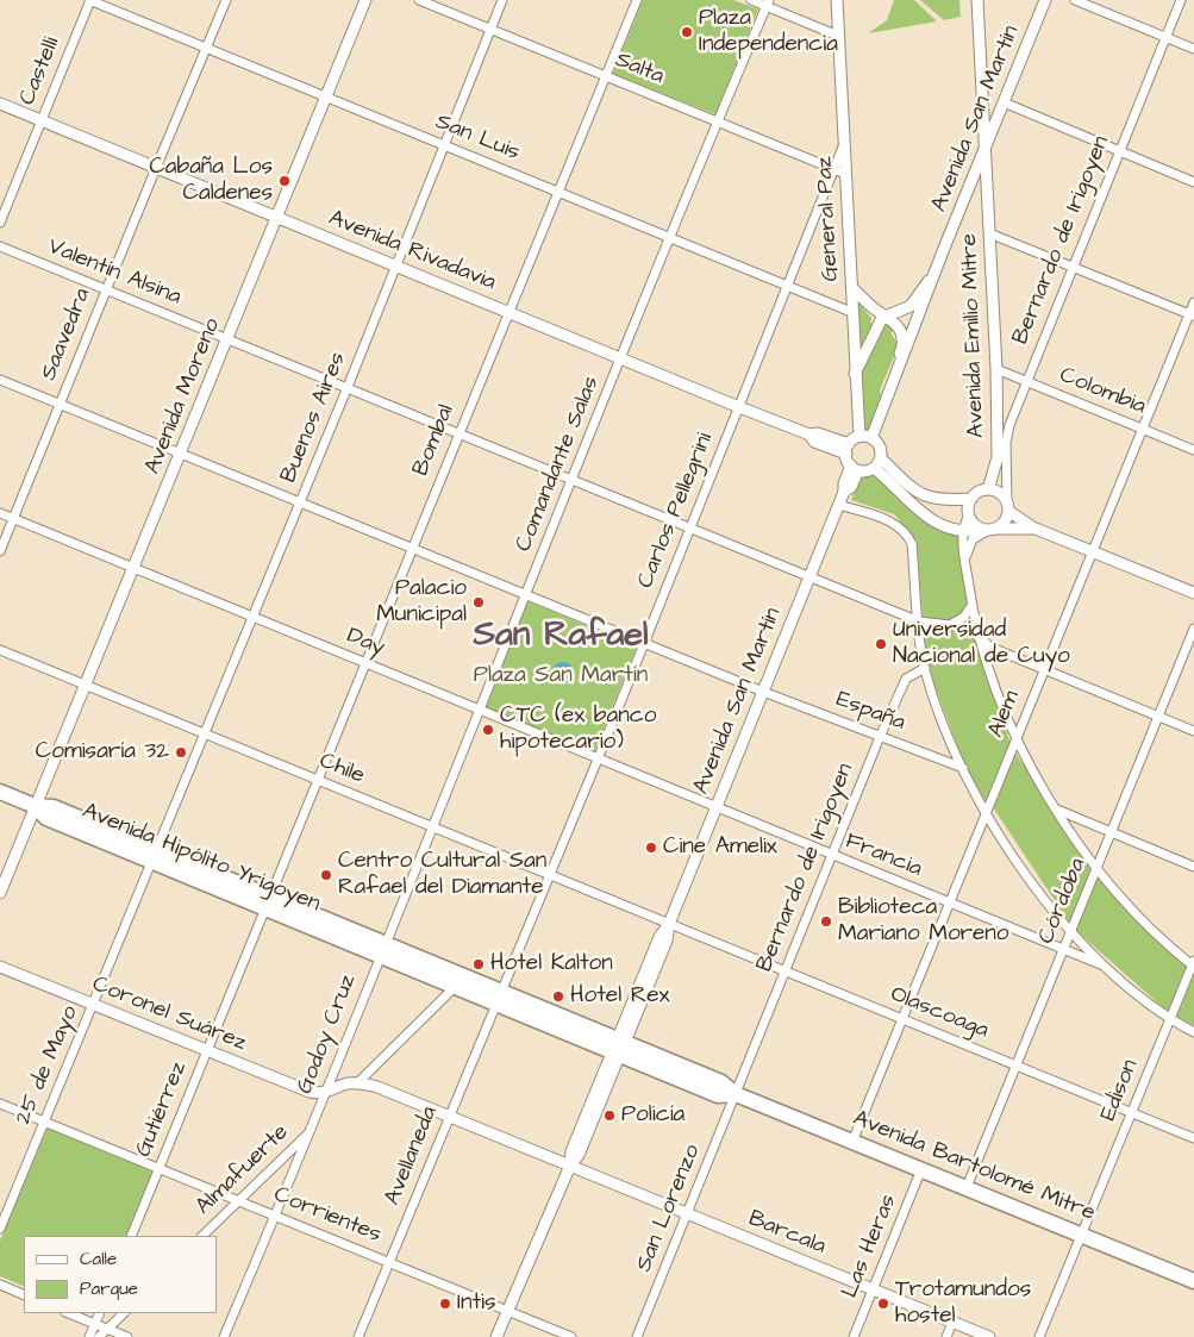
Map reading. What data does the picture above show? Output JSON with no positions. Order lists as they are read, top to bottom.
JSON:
{
  "streets": {
    "highway": ["Avenida Hipólito Yrigoyen", "Avenida Bartolomé Mitre"],
    "street": [
      "Salta",
      "Castelli",
      "Avenida San Martín",
      "San Luis",
      "General Paz",
      "Bernardo de Irigoyen",
      "Avenida Rivadavia",
      "Valentín Alsina",
      "Saavedra",
      "Avenida Emilio Mitre",
      "Colombia",
      "Avenida Moreno",
      "Buenos Aires",
      "Bombal",
      "Comandante Salas",
      "Carlos Pellegrini",
      "Day",
      "España",
      "Alem",
      "Chile",
      "Francia",
      "Córdoba",
      "Olascoaga",
      "Coronel Suárez",
      "Godoy Cruz",
      "25 de Mayo",
      "Edison",
      "Gutiérrez",
      "Avellaneda",
      "Almafuerte",
      "San Lorenzo",
      "Corrientes",
      "Barcala",
      "Las Heras"
    ]
  },
  "crossings": [
    ["Salta", "General Paz"],
    ["Salta", "Buenos Aires"],
    ["Salta", "Bombal"],
    ["Salta", "Comandante Salas"],
    ["Salta", "Carlos Pellegrini"],
    ["Castelli", "San Luis"],
    ["Castelli", "Avenida Rivadavia"],
    ["Avenida San Martín", "General Paz"],
    ["Avenida San Martín", "Avenida Rivadavia"],
    ["Avenida San Martín", "Valentín Alsina"],
    ["Avenida San Martín", "Avenida Emilio Mitre"],
    ["Avenida San Martín", "Day"],
    ["Avenida San Martín", "España"],
    ["Avenida San Martín", "Chile"],
    ["Avenida San Martín", "Francia"],
    ["Avenida San Martín", "Avenida Hipólito Yrigoyen"],
    ["Avenida San Martín", "Olascoaga"],
    ["Avenida San Martín", "Avenida Bartolomé Mitre"],
    ["Avenida San Martín", "Corrientes"],
    ["Avenida San Martín", "Barcala"],
    ["San Luis", "General Paz"],
    ["San Luis", "Saavedra"],
    ["San Luis", "Avenida Moreno"],
    ["San Luis", "Buenos Aires"],
    ["San Luis", "Bombal"],
    ["San Luis", "Comandante Salas"],
    ["San Luis", "Carlos Pellegrini"],
    ["General Paz", "Avenida Rivadavia"],
    ["General Paz", "Carlos Pellegrini"],
    ["Bernardo de Irigoyen", "Avenida Emilio Mitre"],
    ["Bernardo de Irigoyen", "Colombia"],
    ["Bernardo de Irigoyen", "España"],
    ["Bernardo de Irigoyen", "Francia"],
    ["Bernardo de Irigoyen", "Olascoaga"],
    ["Bernardo de Irigoyen", "Avenida Bartolomé Mitre"],
    ["Bernardo de Irigoyen", "San Lorenzo"],
    ["Avenida Rivadavia", "Saavedra"],
    ["Avenida Rivadavia", "Avenida Moreno"],
    ["Avenida Rivadavia", "Buenos Aires"],
    ["Avenida Rivadavia", "Bombal"],
    ["Avenida Rivadavia", "Comandante Salas"],
    ["Avenida Rivadavia", "Carlos Pellegrini"],
    ["Valentín Alsina", "Saavedra"],
    ["Valentín Alsina", "Avenida Moreno"],
    ["Valentín Alsina", "Buenos Aires"],
    ["Valentín Alsina", "Bombal"],
    ["Valentín Alsina", "Comandante Salas"],
    ["Valentín Alsina", "Carlos Pellegrini"],
    ["Valentín Alsina", "Alem"],
    ["Valentín Alsina", "Córdoba"],
    ["Saavedra", "Day"],
    ["Saavedra", "España"],
    ["Avenida Emilio Mitre", "Colombia"],
    ["Colombia", "Alem"],
    ["Avenida Moreno", "Day"],
    ["Avenida Moreno", "España"],
    ["Avenida Moreno", "Chile"],
    ["Avenida Moreno", "Avenida Hipólito Yrigoyen"],
    ["Buenos Aires", "Day"],
    ["Buenos Aires", "España"],
    ["Buenos Aires", "Chile"],
    ["Buenos Aires", "Avenida Hipólito Yrigoyen"],
    ["Buenos Aires", "25 de Mayo"],
    ["Bombal", "Day"],
    ["Bombal", "España"],
    ["Bombal", "Chile"],
    ["Bombal", "Avenida Hipólito Yrigoyen"],
    ["Bombal", "Gutiérrez"],
    ["Comandante Salas", "Day"],
    ["Comandante Salas", "España"],
    ["Comandante Salas", "Chile"],
    ["Comandante Salas", "Avenida Hipólito Yrigoyen"],
    ["Comandante Salas", "Godoy Cruz"],
    ["Carlos Pellegrini", "Day"],
    ["Carlos Pellegrini", "España"],
    ["Carlos Pellegrini", "Chile"],
    ["Carlos Pellegrini", "Avenida Hipólito Yrigoyen"],
    ["Carlos Pellegrini", "Avellaneda"],
    ["Day", "Francia"],
    ["Alem", "Francia"],
    ["Alem", "Olascoaga"],
    ["Alem", "Avenida Bartolomé Mitre"],
    ["Chile", "Olascoaga"],
    ["Francia", "Córdoba"],
    ["Avenida Hipólito Yrigoyen", "Godoy Cruz"],
    ["Avenida Hipólito Yrigoyen", "25 de Mayo"],
    ["Avenida Hipólito Yrigoyen", "Gutiérrez"],
    ["Avenida Hipólito Yrigoyen", "Avellaneda"],
    ["Avenida Hipólito Yrigoyen", "Avenida Bartolomé Mitre"],
    ["Córdoba", "Olascoaga"],
    ["Córdoba", "Avenida Bartolomé Mitre"],
    ["Olascoaga", "Edison"],
    ["Coronel Suárez", "Godoy Cruz"],
    ["Coronel Suárez", "25 de Mayo"],
    ["Coronel Suárez", "Gutiérrez"],
    ["Godoy Cruz", "Almafuerte"],
    ["Godoy Cruz", "Corrientes"],
    ["25 de Mayo", "Corrientes"],
    ["Edison", "Avenida Bartolomé Mitre"],
    ["Gutiérrez", "Corrientes"],
    ["Avellaneda", "Corrientes"],
    ["Avenida Bartolomé Mitre", "San Lorenzo"],
    ["Avenida Bartolomé Mitre", "Las Heras"],
    ["Almafuerte", "Corrientes"],
    ["San Lorenzo", "Barcala"],
    ["Barcala", "Las Heras"]
  ],
  "districts": ["San Rafael"],
  "parks": ["Plaza San Martín"],
  "places": [
    "Plaza Independencia",
    "Cabaña Los Caldenes",
    "Palacio Municipal",
    "Universidad Nacional de Cuyo",
    "CTC (ex banco hipotecario)",
    "Comisaría 32",
    "Cine Amelix",
    "Centro Cultural San Rafael del Diamante",
    "Biblioteca Mariano Moreno",
    "Hotel Kalton",
    "Hotel Rex",
    "Policía",
    "Intis",
    "Trotamundos hostel"
  ],
  "legend": ["Calle", "Parque"]
}
